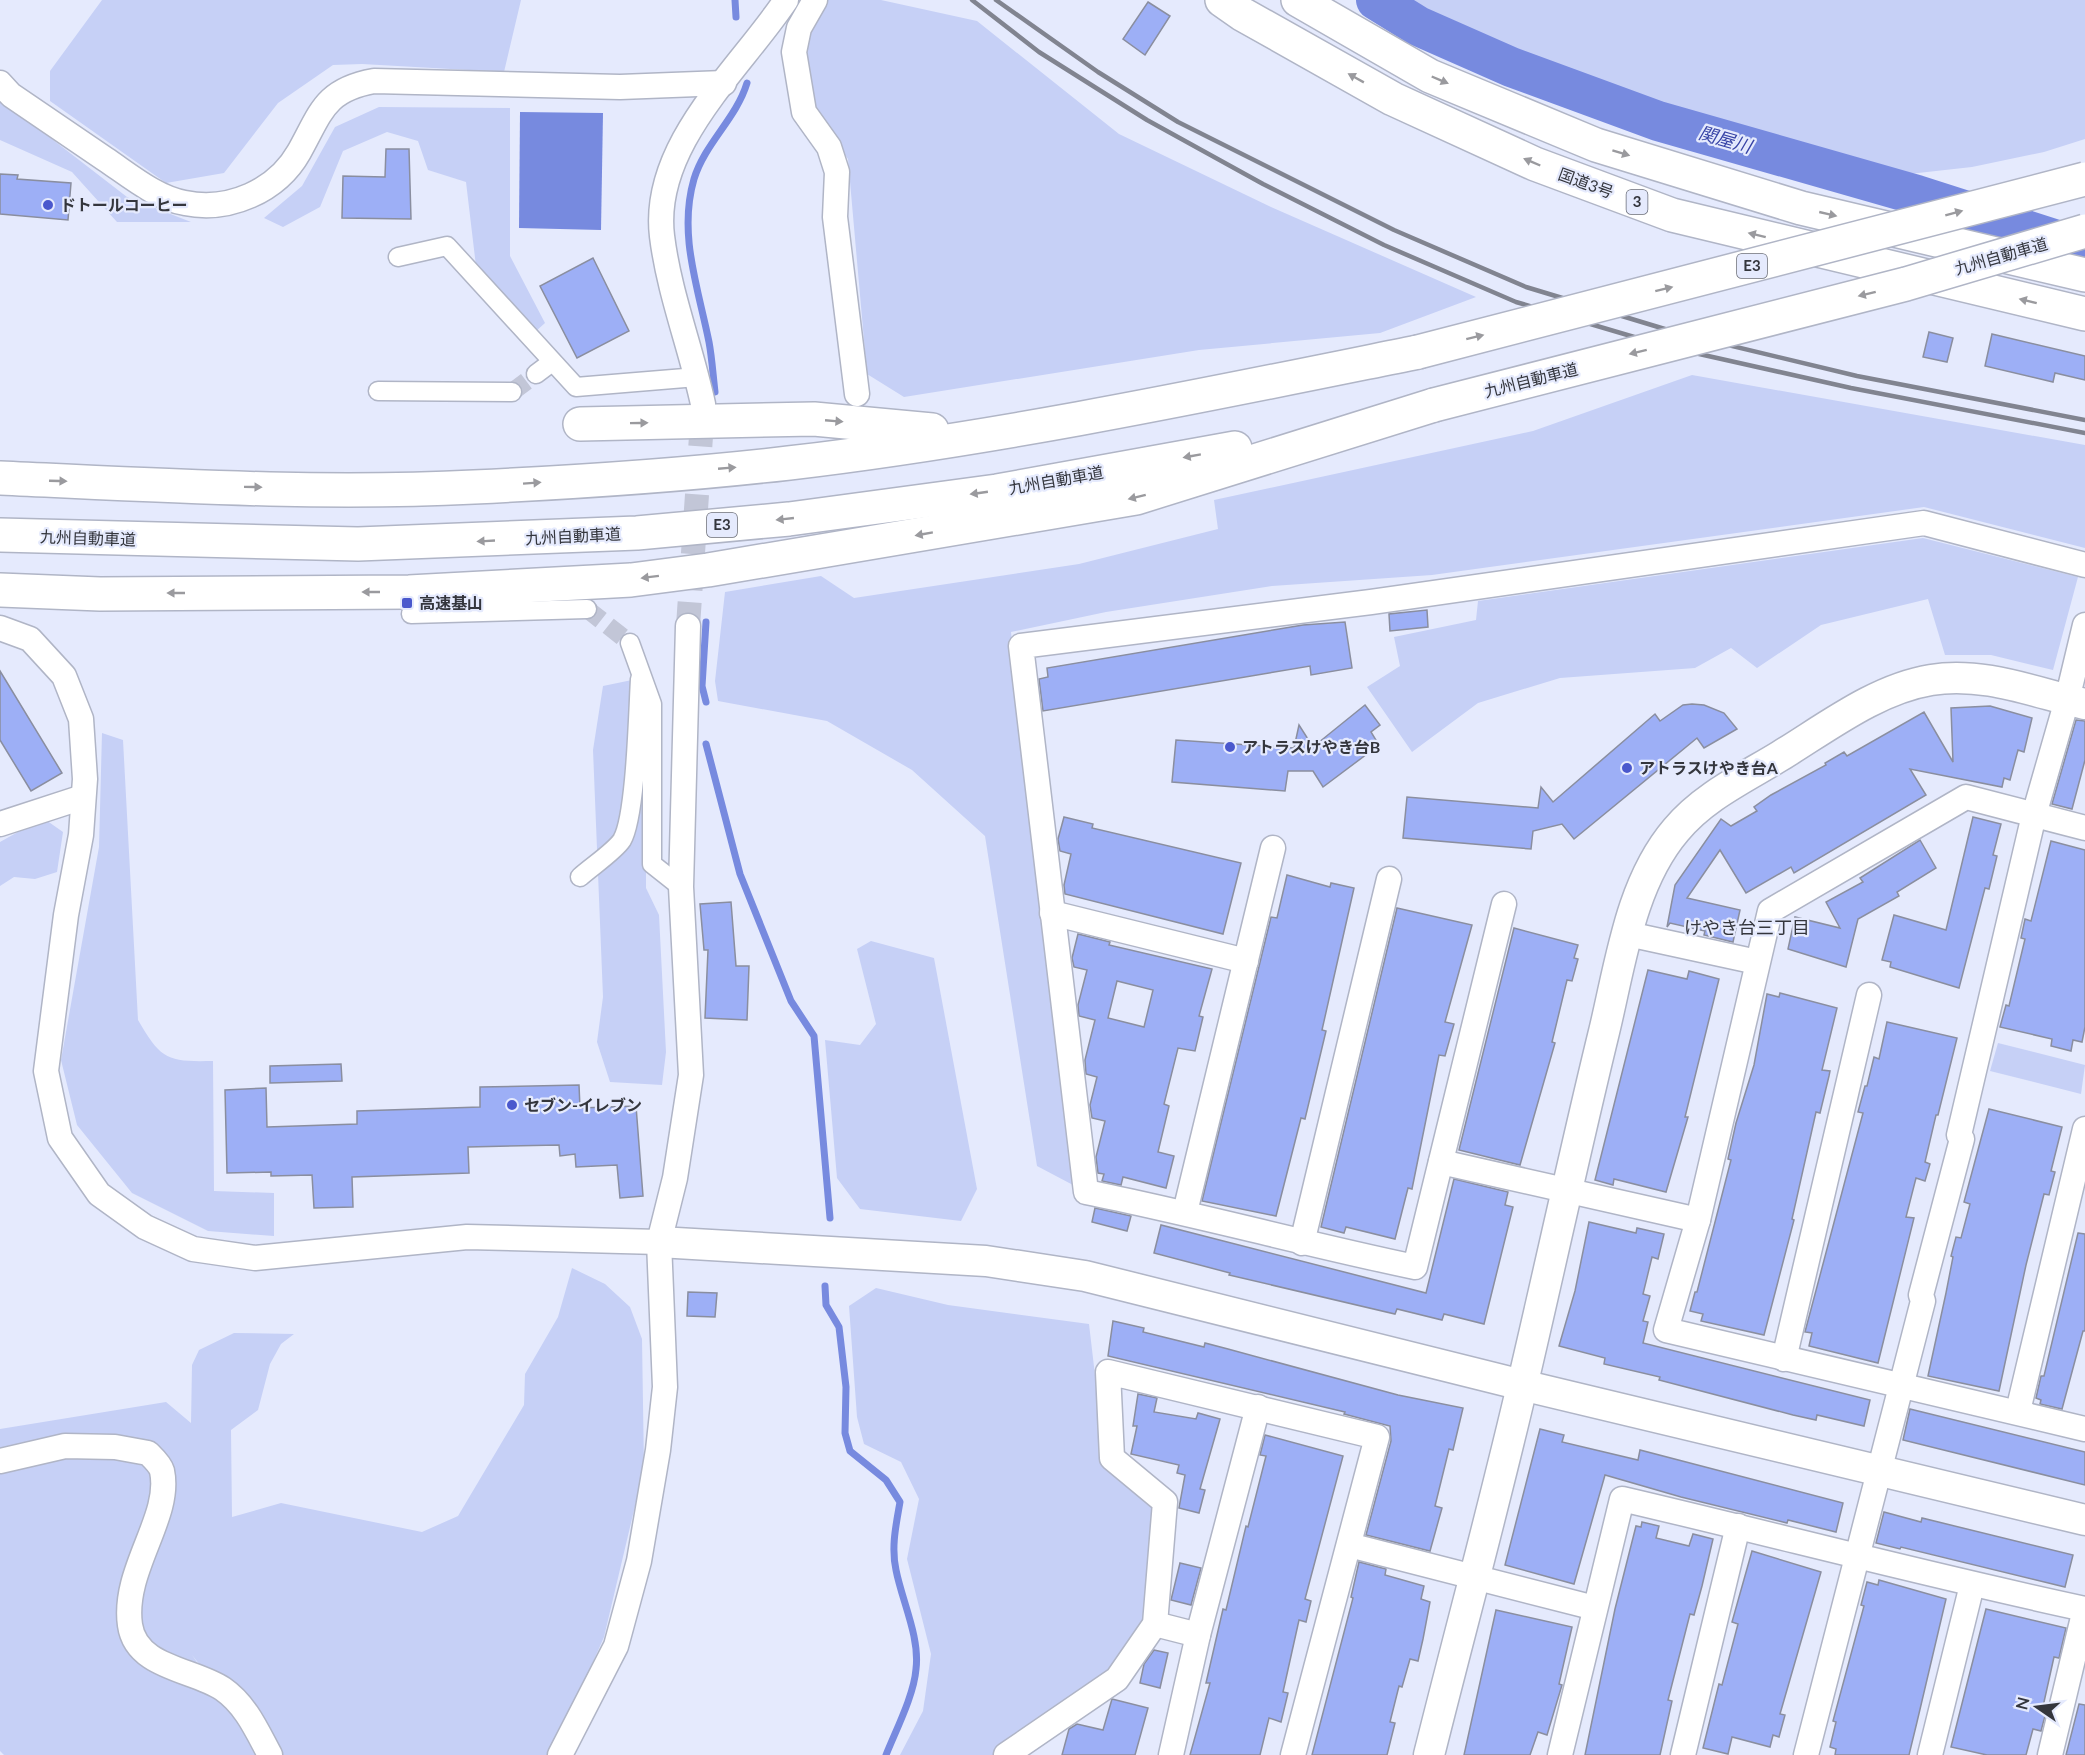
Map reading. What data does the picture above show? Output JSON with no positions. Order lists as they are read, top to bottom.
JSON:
{
  "streets": {
    "highway": [
      "国道3号",
      "3",
      "九州自動車道",
      "E3"
    ]
  },
  "districts": ["けやき台三丁目"],
  "water": ["関屋川"],
  "places": {
    "other": [
      "ドトールコーヒー",
      "アトラスけやき台B",
      "アトラスけやき台A",
      "セブン-イレブン"
    ],
    "transit": ["高速基山"]
  },
  "north": "left"
}
